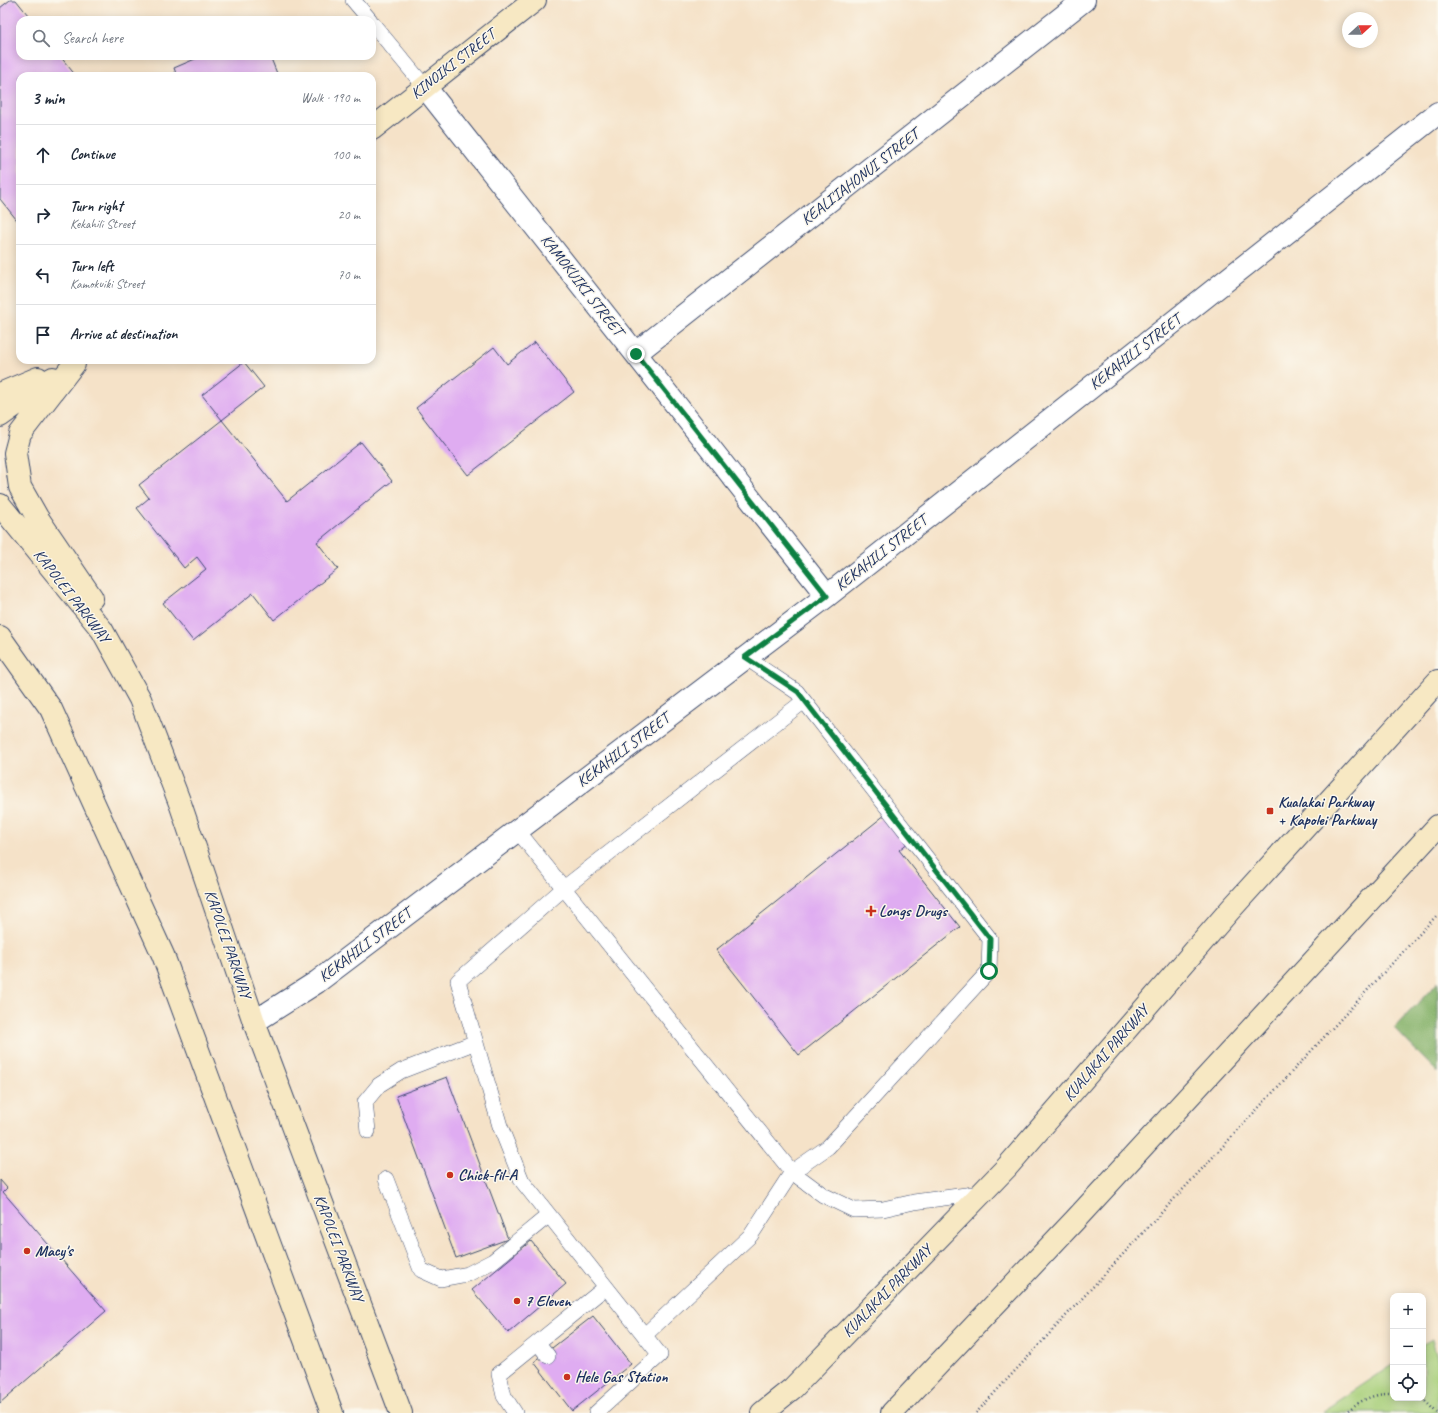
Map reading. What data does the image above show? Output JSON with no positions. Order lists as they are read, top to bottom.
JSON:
{
  "streets": {
    "main road": ["KINOIKI STREET", "KAPOLEI PARKWAY", "KUALAKAI PARKWAY"],
    "street": ["KEALI'IAHONUI STREET", "KAMOKUIKI STREET", "KEKAHILI STREET"]
  },
  "crossings": [
    ["KINOIKI STREET", "KAMOKUIKI STREET"],
    ["KEALI'IAHONUI STREET", "KAMOKUIKI STREET"],
    ["KAMOKUIKI STREET", "KEKAHILI STREET"],
    ["KEKAHILI STREET", "KAPOLEI PARKWAY"]
  ],
  "places": {
    "transit": ["Kualakai Parkway + Kapolei Parkway"],
    "health": ["Longs Drugs"],
    "other": [
      "Chick-fil-A",
      "Macy's",
      "7 Eleven",
      "Hele Gas Station"
    ]
  },
  "north": "right",
  "page": {
    "search": "Search here",
    "heading": ["3 min", "Walk · 190 m"],
    "list": [
      ["Continue", "100 m"],
      ["Turn right", "Kekahili Street", "20 m"],
      ["Turn left", "Kamokuiki Street", "70 m"],
      "Arrive at destination"
    ],
    "map_buttons": ["+", "−"]
  }
}
